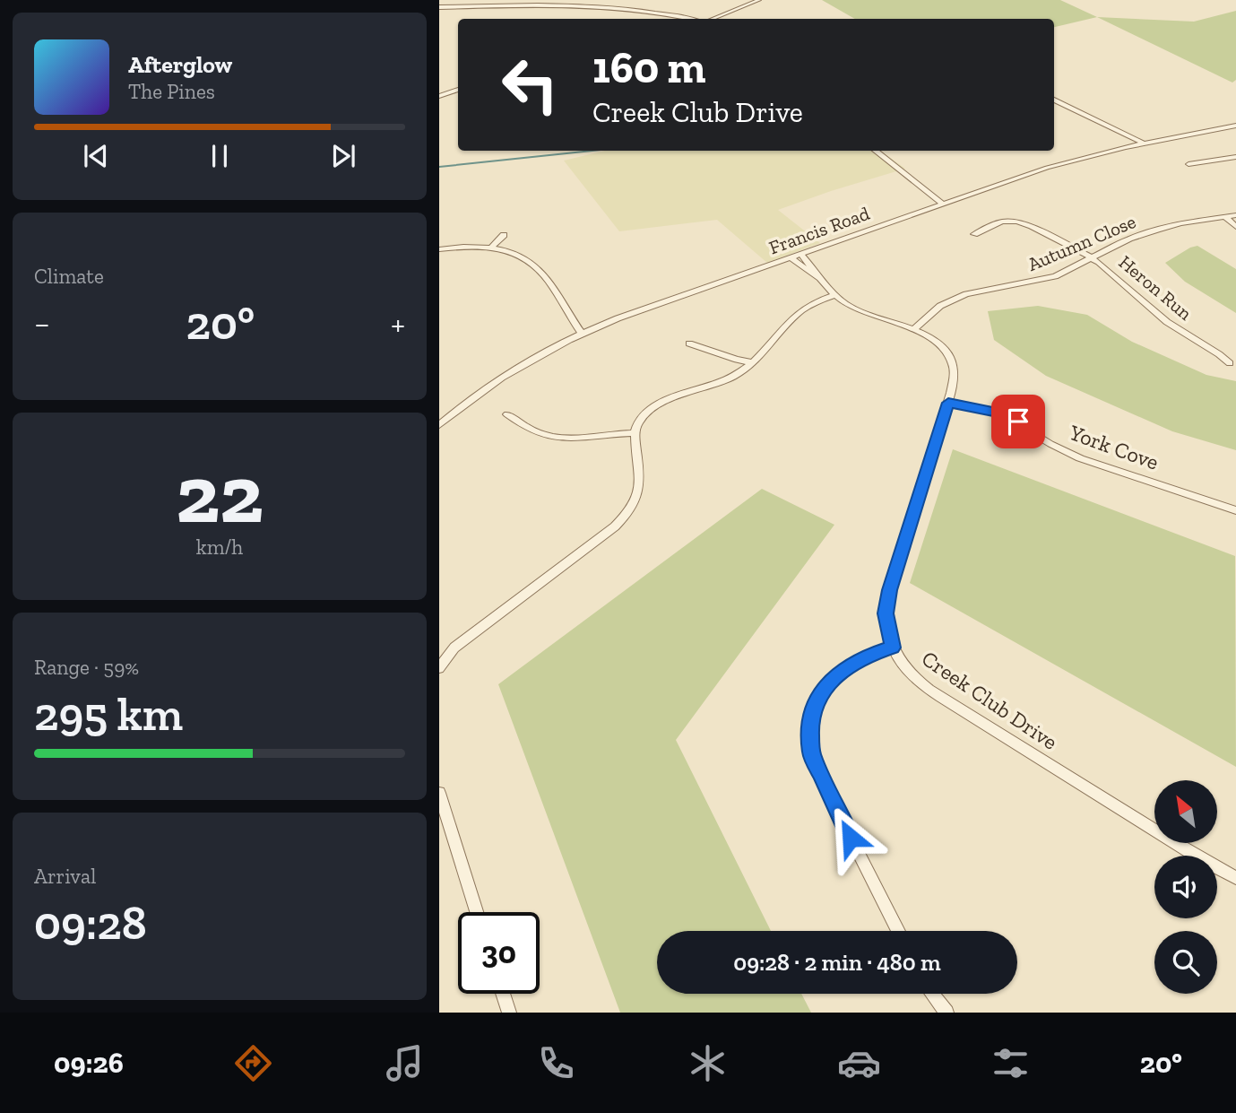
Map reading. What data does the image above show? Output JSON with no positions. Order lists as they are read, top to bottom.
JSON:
{
  "streets": {
    "street": [
      "Francis Road",
      "Autumn Close",
      "Heron Run",
      "York Cove",
      "Creek Club Drive"
    ]
  },
  "crossings": [
    ["Francis Road", "Creek Club Drive"],
    ["Autumn Close", "Heron Run"],
    ["Autumn Close", "Creek Club Drive"],
    ["York Cove", "Creek Club Drive"]
  ],
  "north": "top left",
  "page": {
    "turn": ["160 m", "Creek Club Drive"],
    "song": ["Afterglow", "The Pines"],
    "tile": [
      "Climate",
      ["22", "km/h"],
      ["Range · 59%", "295 km"],
      ["Arrival", "09:28"]
    ],
    "heat": ["−", "20°", "+"],
    "limit": "30",
    "trip": "09:28 · 2 min · 480 m",
    "tabs": ["09:26", "20°"]
  }
}
